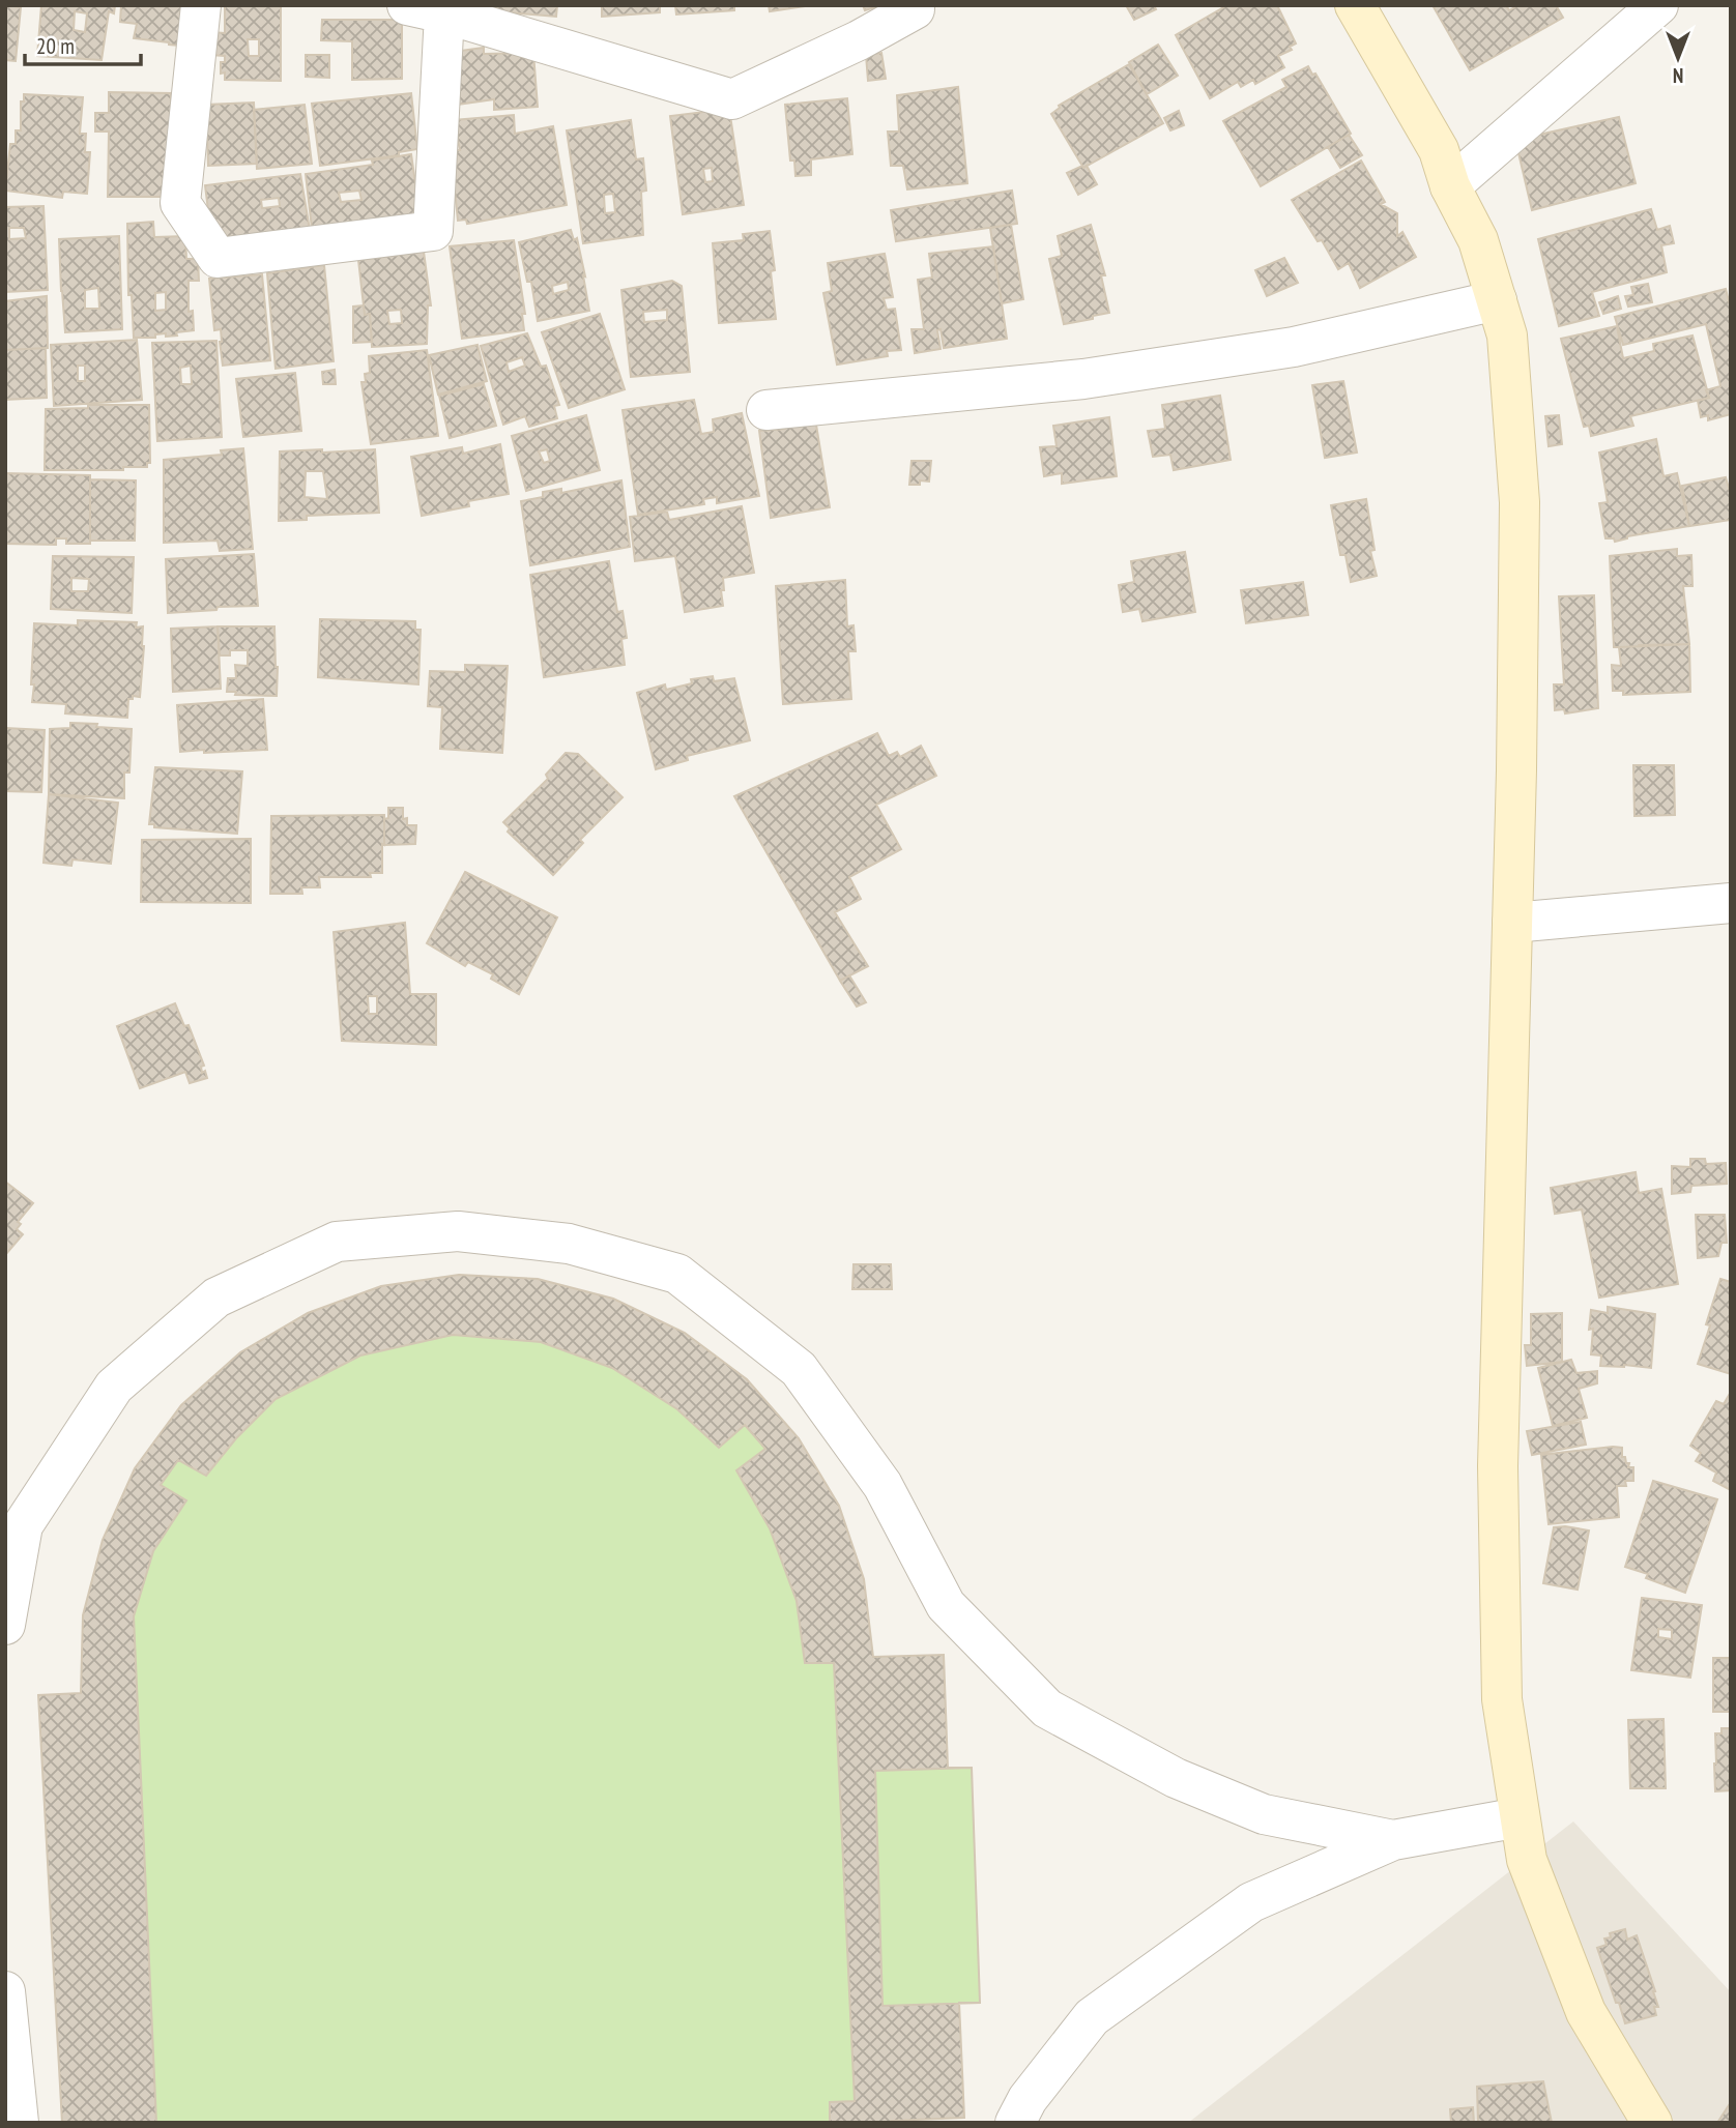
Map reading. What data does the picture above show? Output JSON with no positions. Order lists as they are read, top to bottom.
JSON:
{
  "scale_bar": "20 m",
  "north": "bottom"
}
